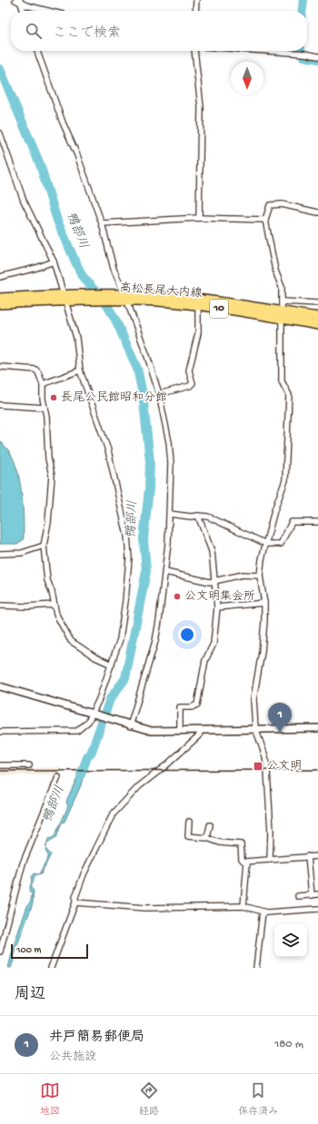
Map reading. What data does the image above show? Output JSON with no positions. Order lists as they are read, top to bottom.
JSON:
{
  "streets": {
    "main road": ["高松長尾大内線", "10"]
  },
  "water": ["鴨部川"],
  "places": {
    "other": ["長尾公民館昭和分館", "公文明集会所"],
    "transit": ["公文明"]
  },
  "scale_bar": "100 m",
  "north": "bottom",
  "page": {
    "search": "ここで検索",
    "pins": "1",
    "scale": "100 m",
    "heading": "周辺",
    "list": [
      {
        "mark": "1",
        "name": "井戸簡易郵便局",
        "note": "公共施設",
        "value": "180 m"
      }
    ],
    "nav": ["地図", "経路", "保存済み"]
  }
}
